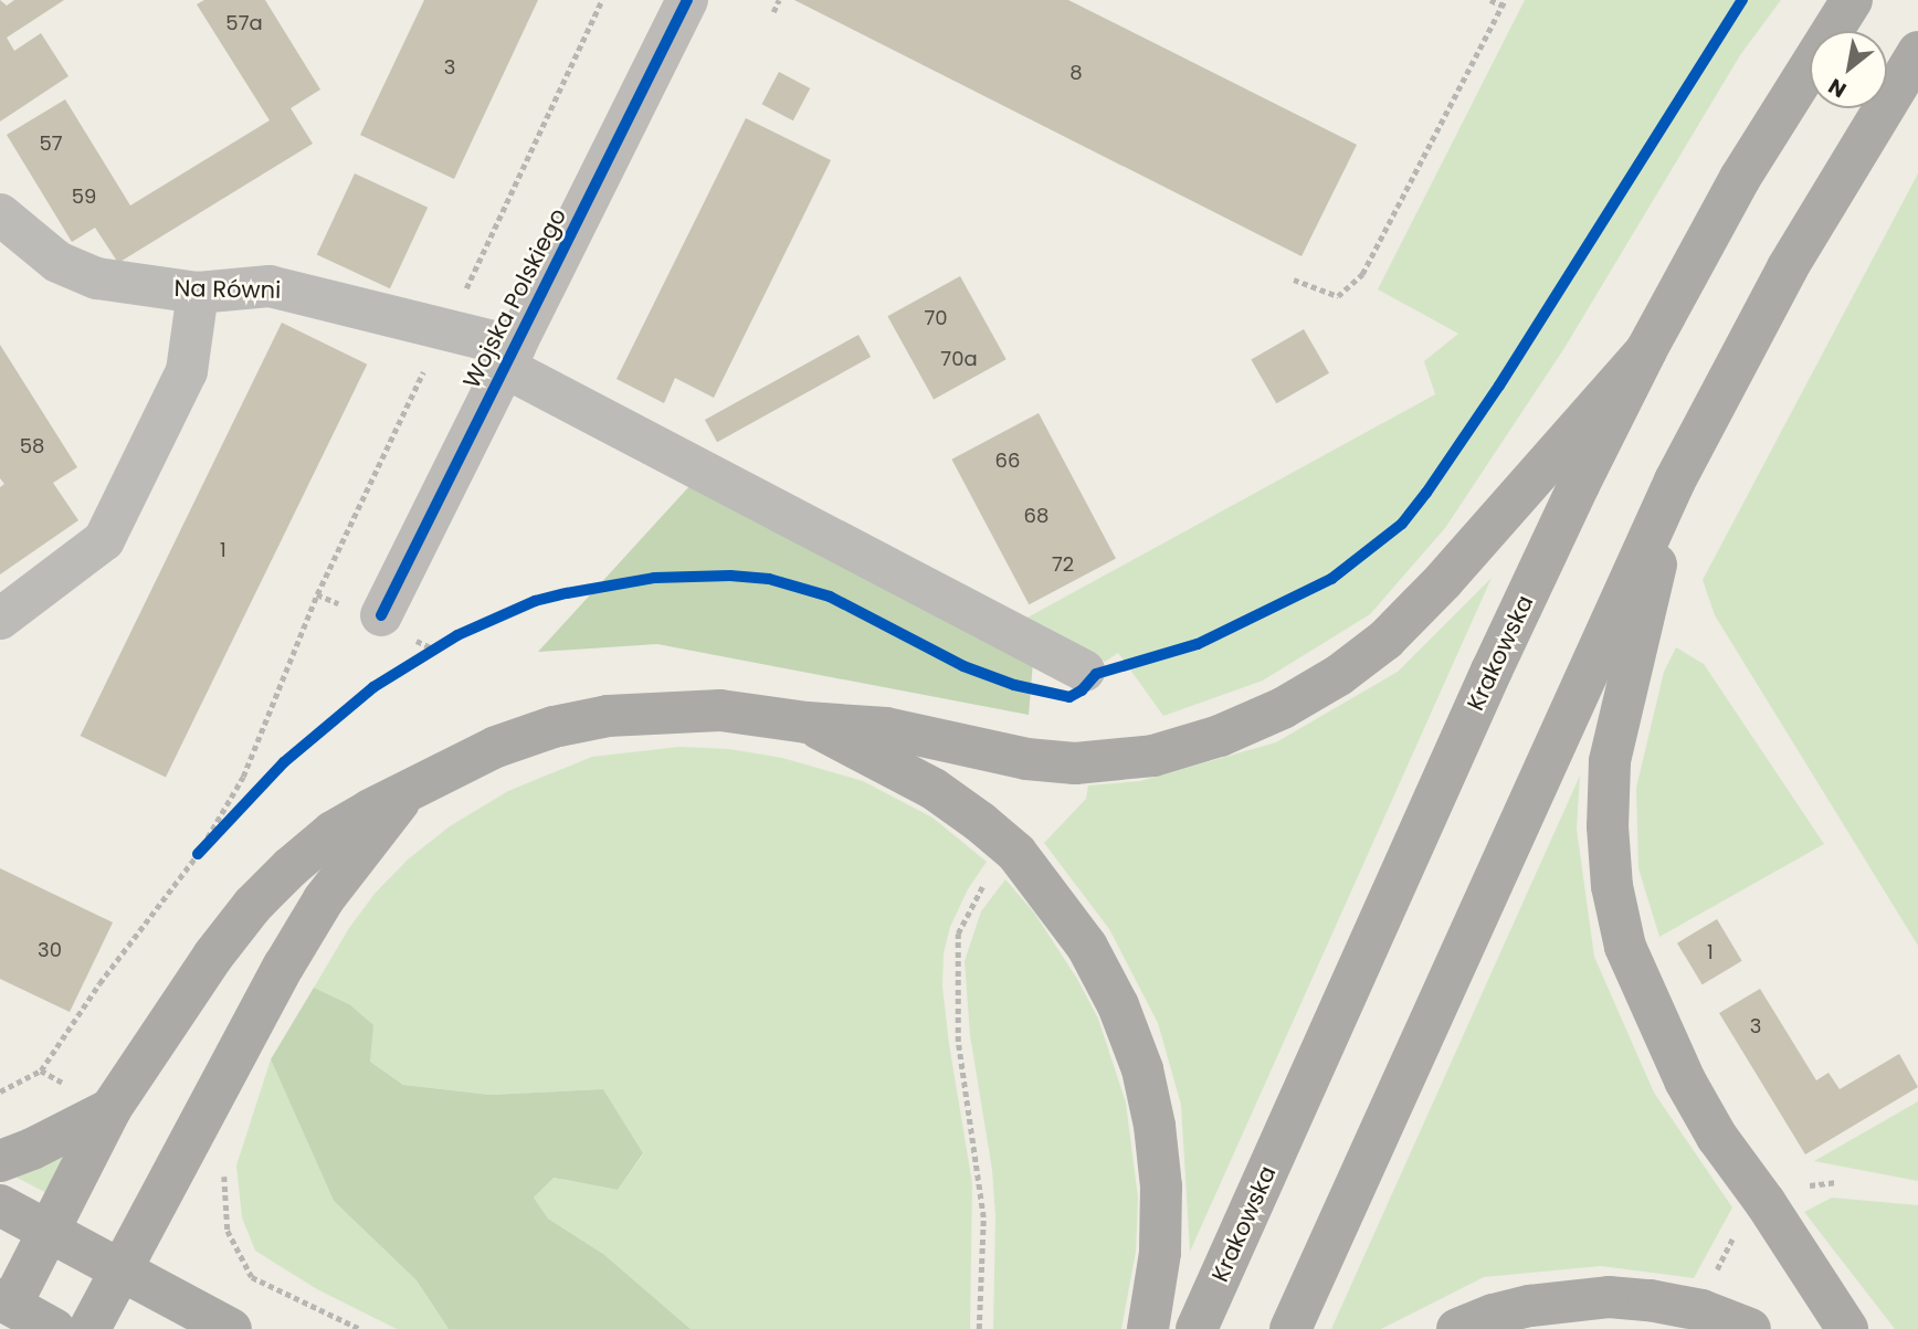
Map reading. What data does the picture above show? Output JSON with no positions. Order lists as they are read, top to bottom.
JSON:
{
  "streets": {
    "main road": ["Krakowska"],
    "street": ["Na Równi", "Wojska Polskiego"]
  },
  "crossings": [
    ["Na Równi", "Wojska Polskiego"]
  ],
  "house_numbers": [
    "57a",
    "3",
    "8",
    "57",
    "59",
    "70",
    "70a",
    "58",
    "66",
    "68",
    "1",
    "72",
    "30",
    "1",
    "3"
  ],
  "north": "bottom left"
}
